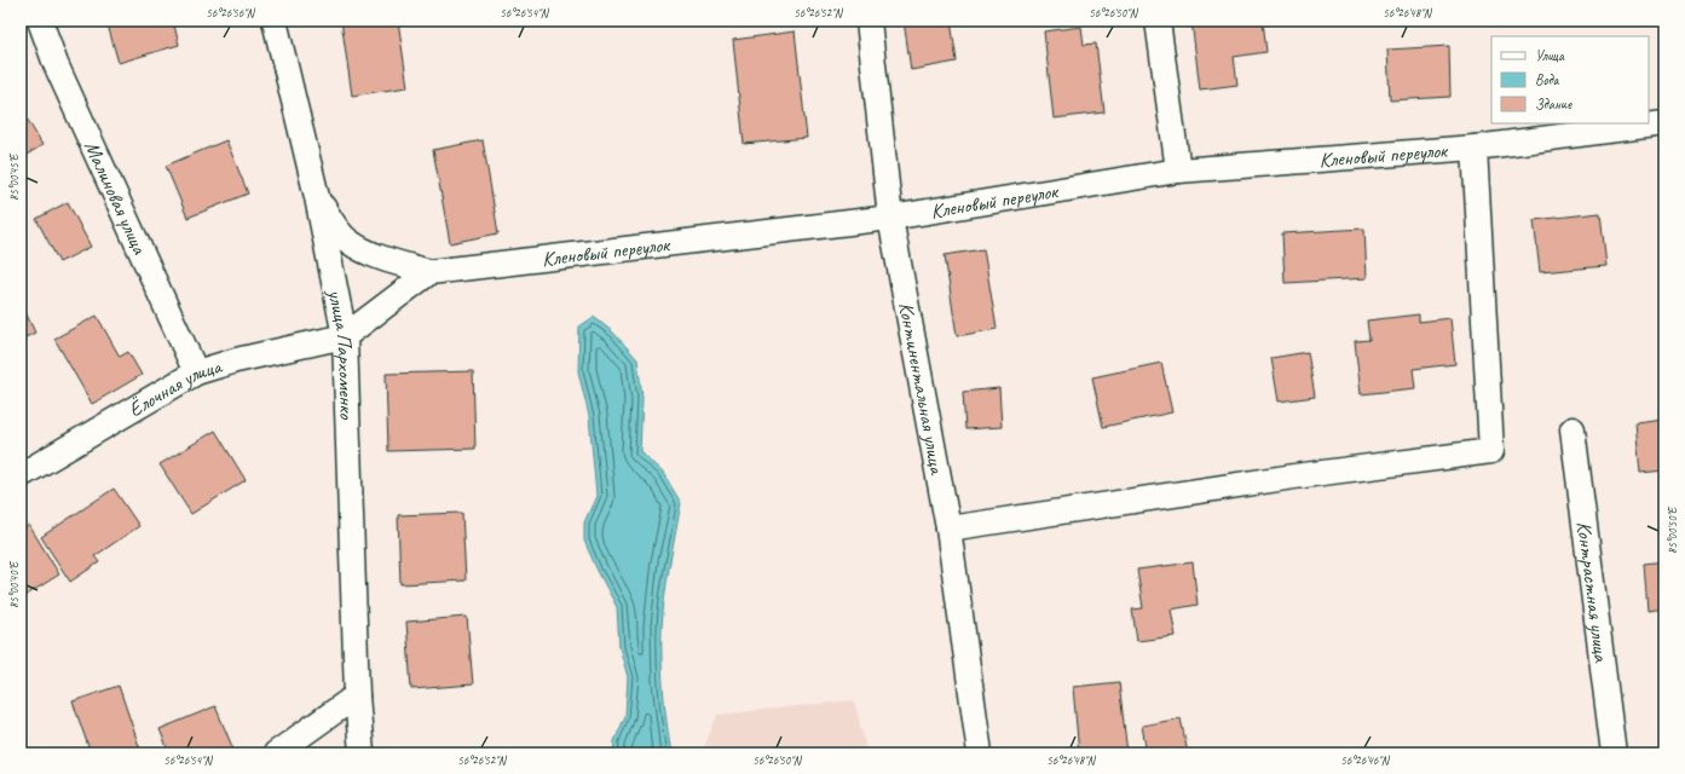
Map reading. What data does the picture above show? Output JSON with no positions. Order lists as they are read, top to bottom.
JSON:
{
  "streets": {
    "street": [
      "Кленовый переулок",
      "Малиновая улица",
      "улица Пархоменко",
      "Континентальная улица",
      "Ёлочная улица",
      "Контрастная улица"
    ]
  },
  "crossings": [
    ["Кленовый переулок", "Континентальная улица"],
    ["Малиновая улица", "Ёлочная улица"],
    ["улица Пархоменко", "Ёлочная улица"]
  ],
  "legend": ["Улица", "Вода", "Здание"],
  "coordinates": [
    "56°26'56\"N",
    "56°26'54\"N",
    "56°26'52\"N",
    "56°26'50\"N",
    "56°26'48\"N",
    "85°00'45\"E",
    "85°00'50\"E",
    "85°00'40\"E",
    "56°26'46\"N"
  ]
}
